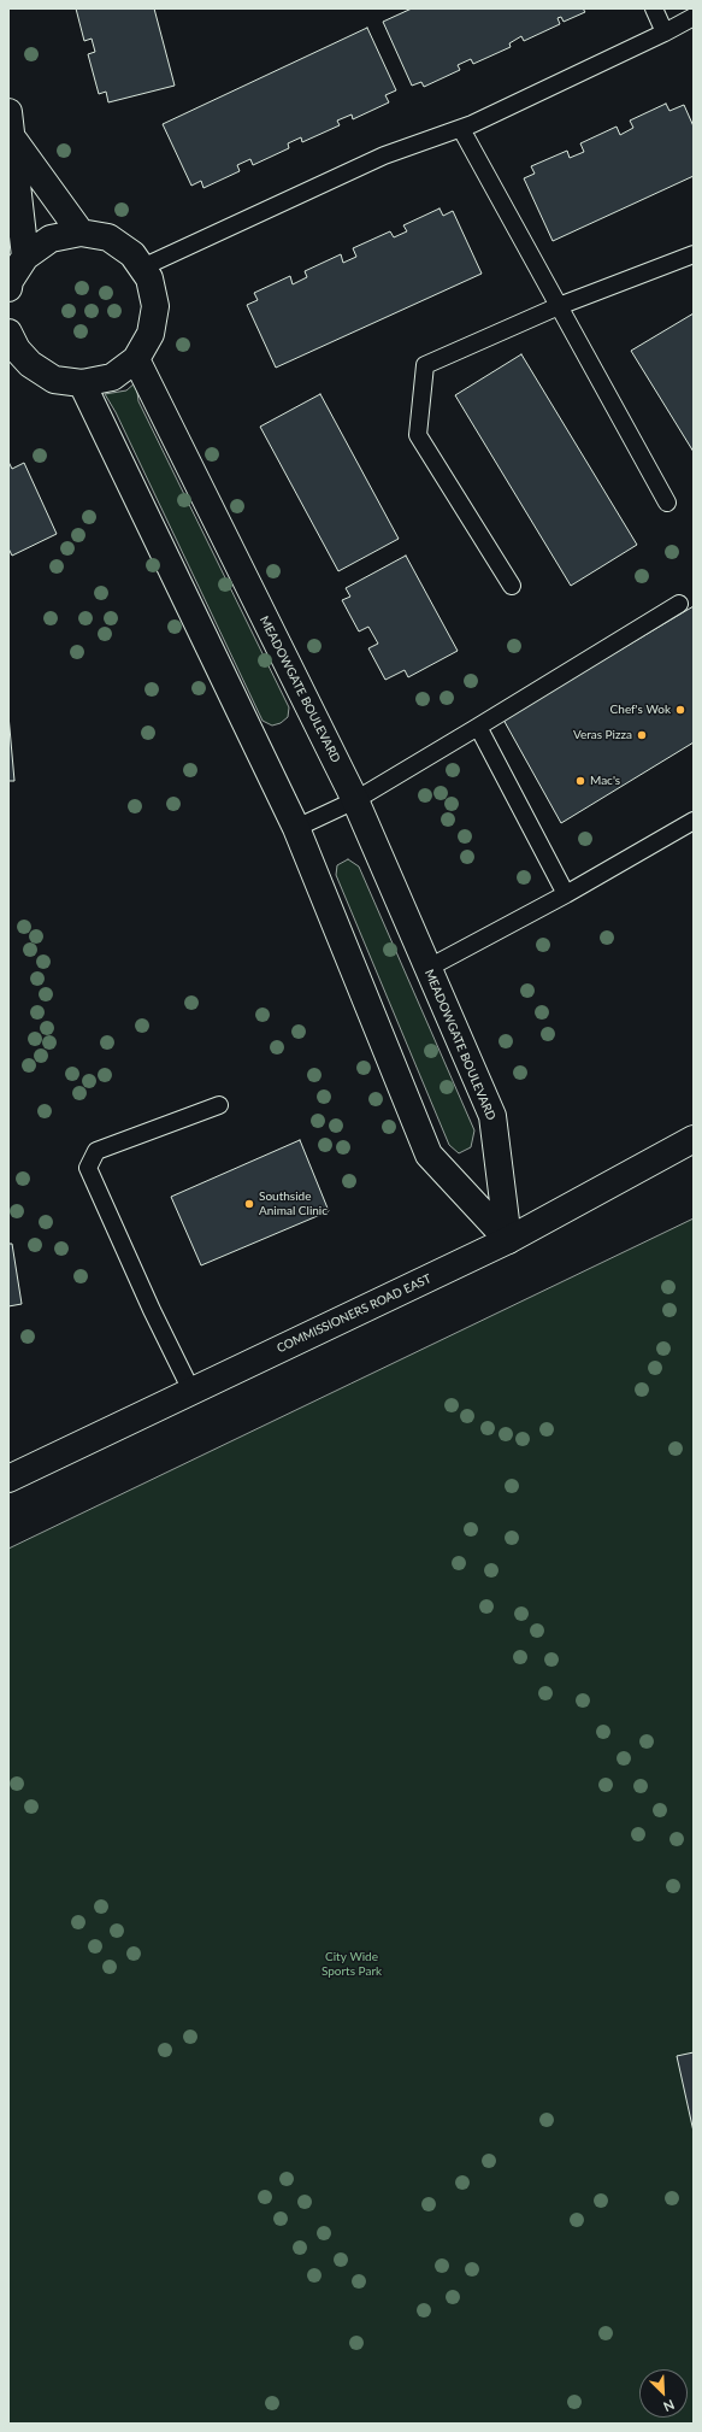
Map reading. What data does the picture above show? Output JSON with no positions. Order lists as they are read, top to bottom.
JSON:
{
  "streets": {
    "street": ["MEADOWGATE BOULEVARD", "COMMISSIONERS ROAD EAST"]
  },
  "crossings": [
    ["MEADOWGATE BOULEVARD", "COMMISSIONERS ROAD EAST"]
  ],
  "parks": ["City Wide Sports Park"],
  "places": [
    "Chef's Wok",
    "Veras Pizza",
    "Mac's",
    "Southside Animal Clinic"
  ],
  "north": "bottom right"
}
